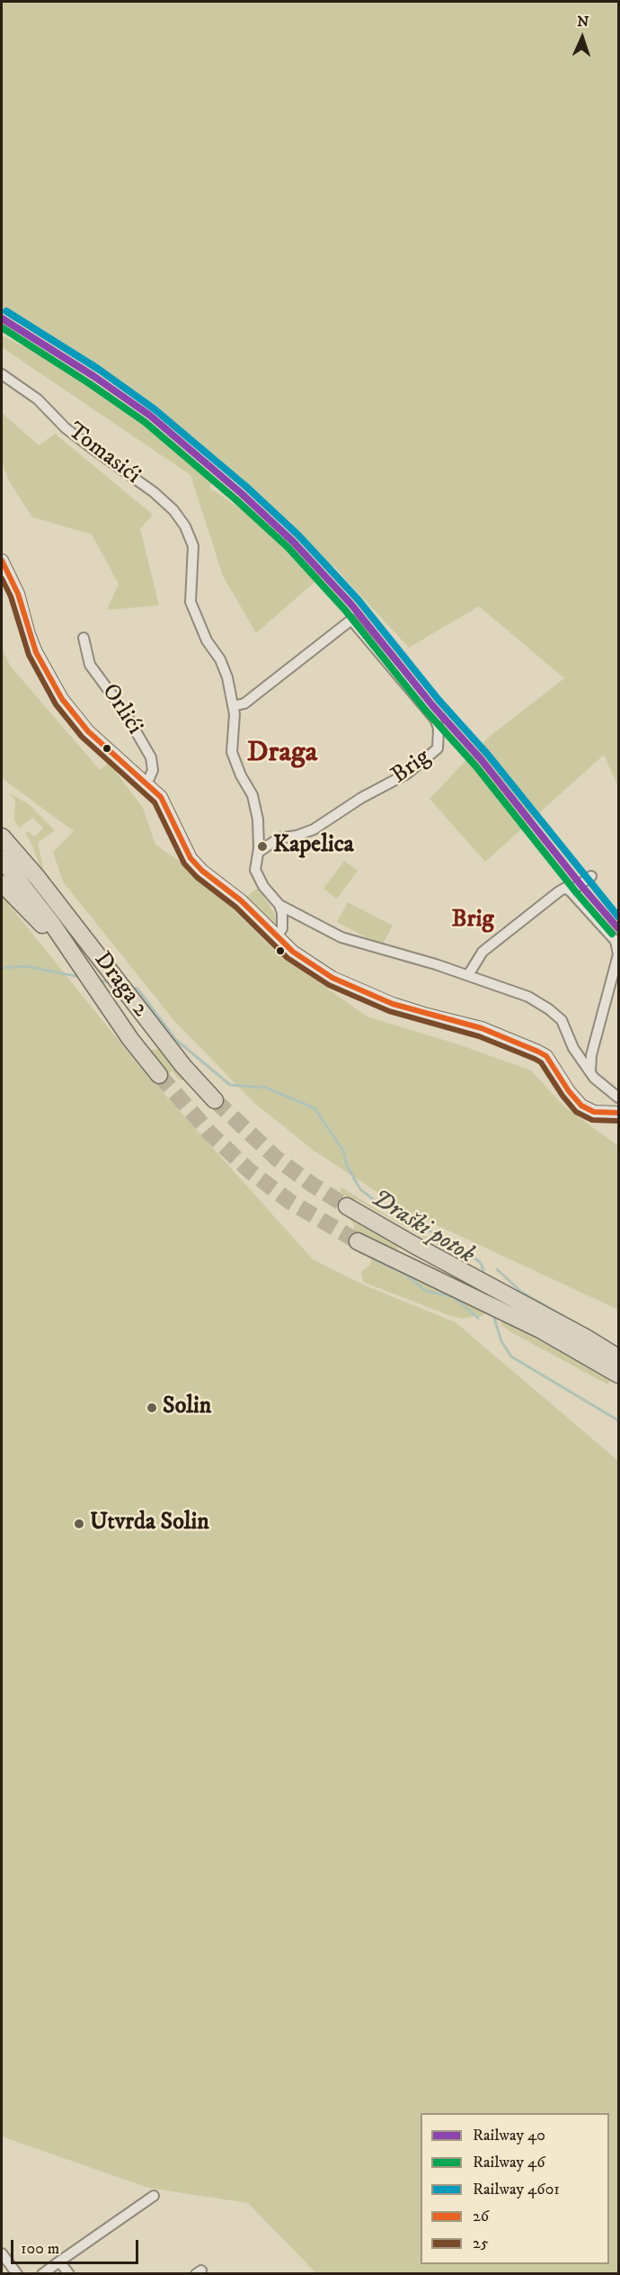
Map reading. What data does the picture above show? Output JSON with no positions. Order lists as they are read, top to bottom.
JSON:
{
  "streets": {
    "highway": ["Draga 2"],
    "street": ["Tomasići", "Orlići", "Brig"]
  },
  "crossings": [
    ["Tomasići", "Brig"]
  ],
  "districts": ["Draga", "Brig"],
  "water": ["Draški potok"],
  "places": ["Kapelica", "Solin", "Utvrda Solin"],
  "lines": [
    "rail line 4601",
    "rail line 40",
    "rail line 46",
    "transit line 26",
    "transit line 25"
  ],
  "legend": [
    "Railway 40",
    "Railway 46",
    "Railway 4601",
    "26",
    "25"
  ],
  "scale_bar": "100 m",
  "north": "top"
}
